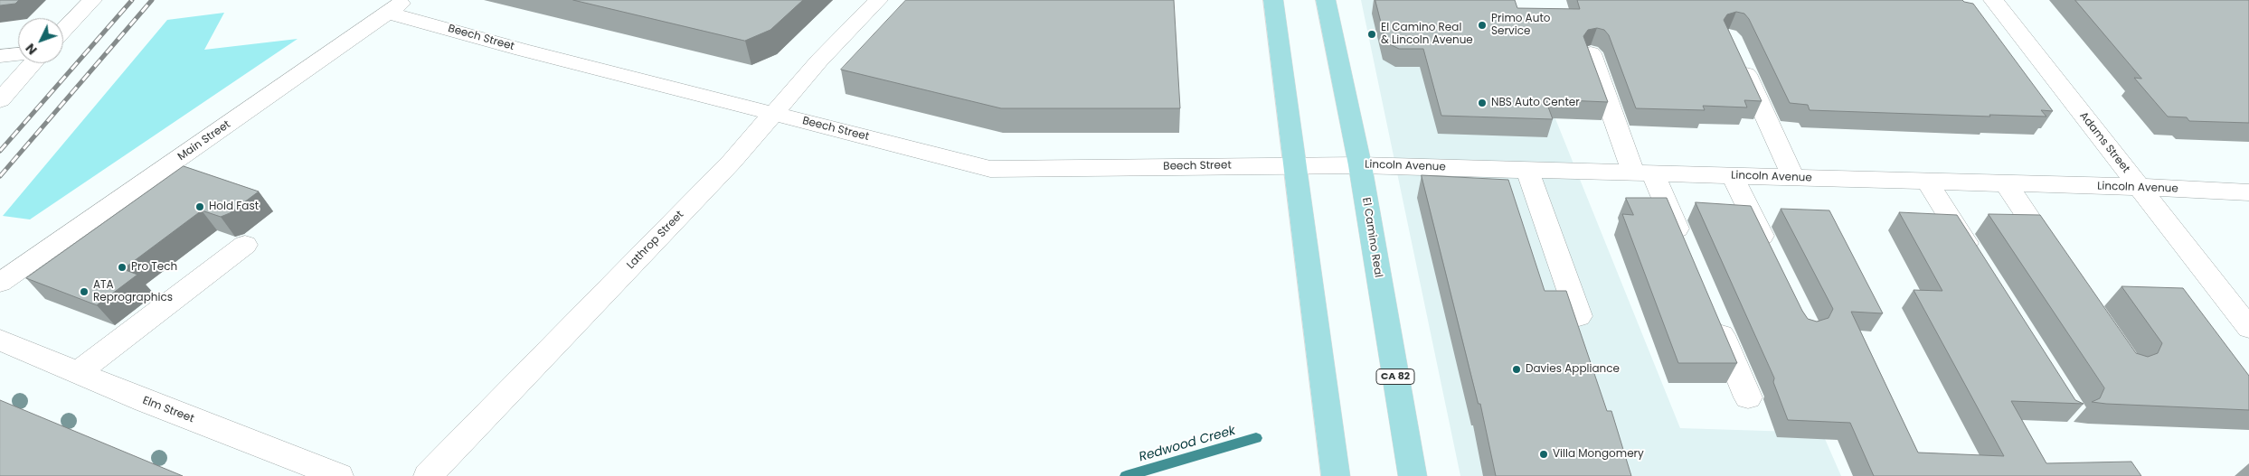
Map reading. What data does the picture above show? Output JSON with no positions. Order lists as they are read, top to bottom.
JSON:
{
  "streets": {
    "main road": ["El Camino Real", "CA 82"],
    "street": [
      "Beech Street",
      "Main Street",
      "Adams Street",
      "Lincoln Avenue",
      "Lathrop Street",
      "Elm Street"
    ]
  },
  "crossings": [
    ["Beech Street", "Main Street"],
    ["Beech Street", "Lincoln Avenue"],
    ["Beech Street", "Lathrop Street"],
    ["Adams Street", "Lincoln Avenue"],
    ["Lincoln Avenue", "El Camino Real"]
  ],
  "water": ["Redwood Creek"],
  "places": [
    "Primo Auto Service",
    "El Camino Real & Lincoln Avenue",
    "NBS Auto Center",
    "Hold Fast",
    "Pro Tech",
    "ATA Reprographics",
    "Davies Appliance",
    "Villa Mongomery"
  ],
  "north": "bottom left"
}
